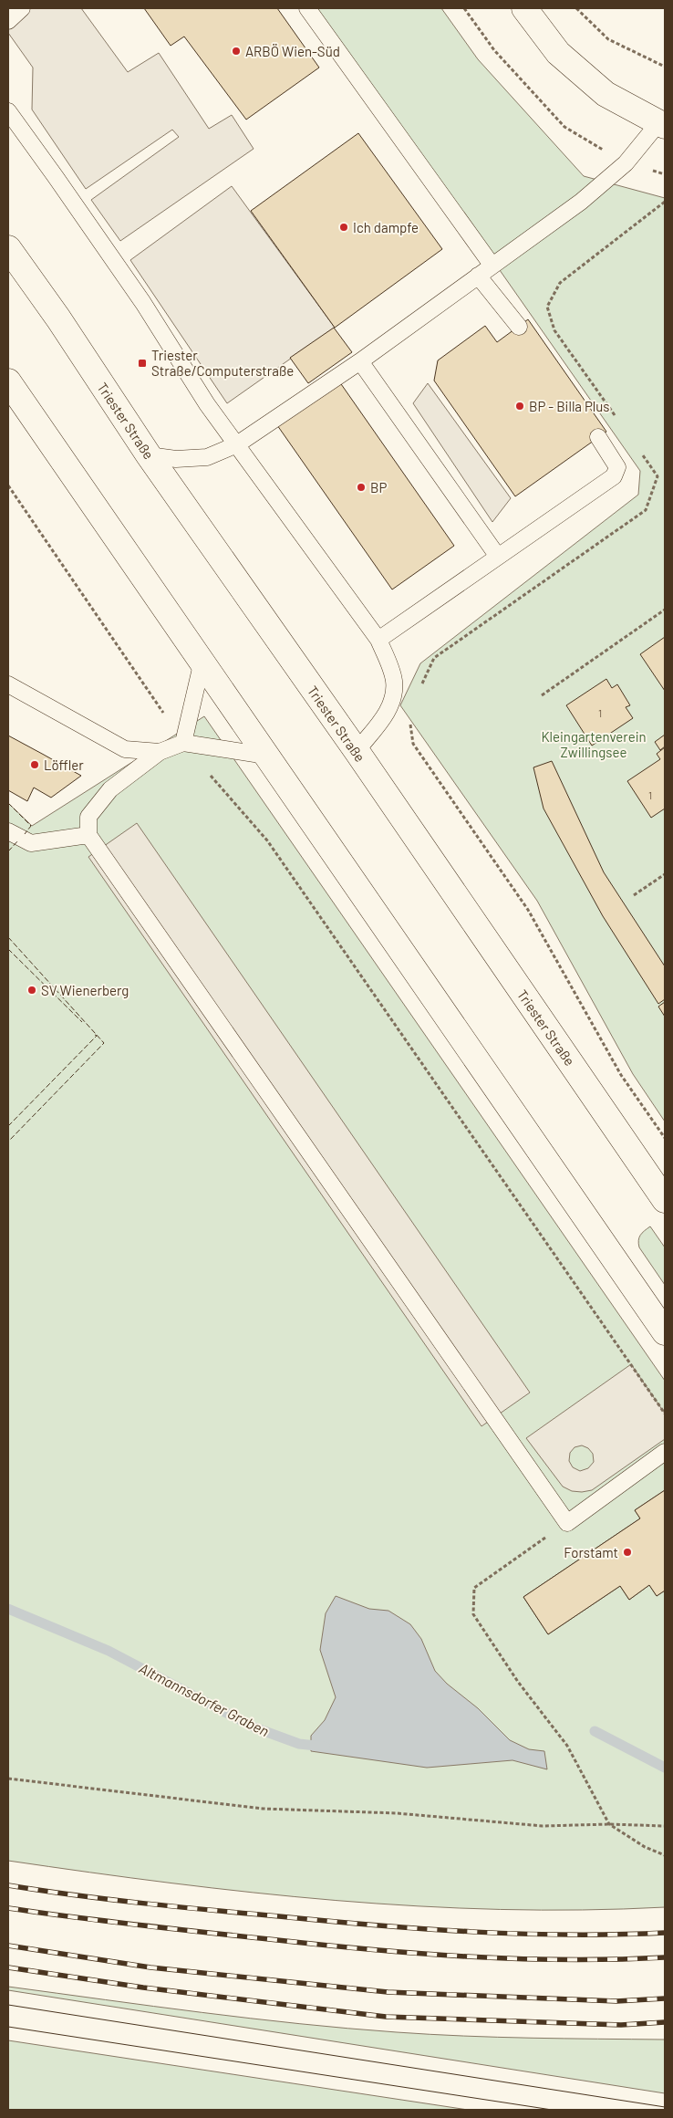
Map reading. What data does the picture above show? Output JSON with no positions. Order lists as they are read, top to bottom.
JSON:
{
  "streets": {
    "main road": ["Triester Straße"]
  },
  "water": ["Altmannsdorfer Graben"],
  "parks": ["Kleingartenverein Zwillingsee"],
  "places": {
    "other": [
      "ARBÖ Wien-Süd",
      "Ich dampfe",
      "BP - Billa Plus",
      "BP",
      "Löffler",
      "SV Wienerberg",
      "Forstamt"
    ],
    "transit": ["Triester Straße/Computerstraße"]
  },
  "house_numbers": ["1", "1"]
}
